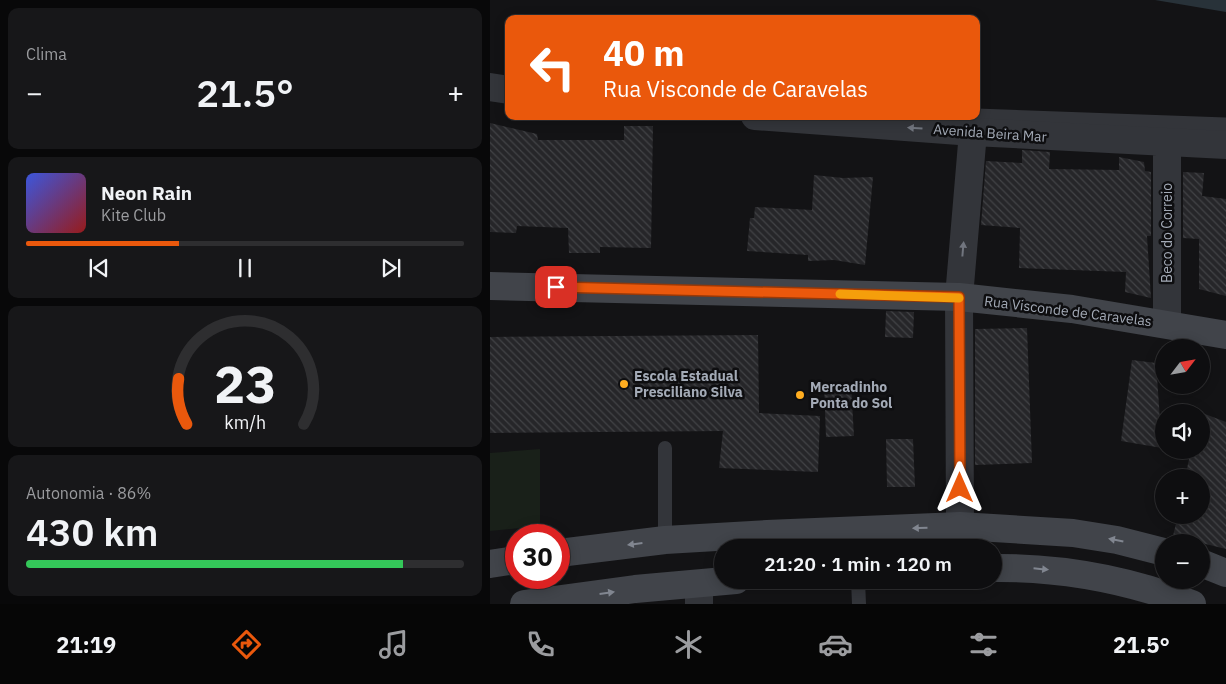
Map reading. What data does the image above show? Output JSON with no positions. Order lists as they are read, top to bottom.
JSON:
{
  "streets": {
    "main road": ["Rua Visconde de Caravelas"],
    "street": ["Avenida Beira Mar", "Beco do Correio"]
  },
  "crossings": [
    ["Avenida Beira Mar", "Beco do Correio"],
    ["Beco do Correio", "Rua Visconde de Caravelas"]
  ],
  "one_way": ["Avenida Beira Mar"],
  "places": ["Escola Estadual Presciliano Silva", "Mercadinho Ponta do Sol"],
  "north": "top right",
  "page": {
    "tile": [
      "Clima",
      ["Autonomia · 86%", "430 km"]
    ],
    "turn": ["40 m", "Rua Visconde de Caravelas"],
    "heat": ["−", "21.5°", "+"],
    "song": ["Neon Rain", "Kite Club"],
    "map_buttons": ["+", "−"],
    "limit": "30",
    "trip": "21:20 · 1 min · 120 m",
    "tabs": ["21:19", "21.5°"],
    "gauge": ["23", "km/h"]
  }
}
